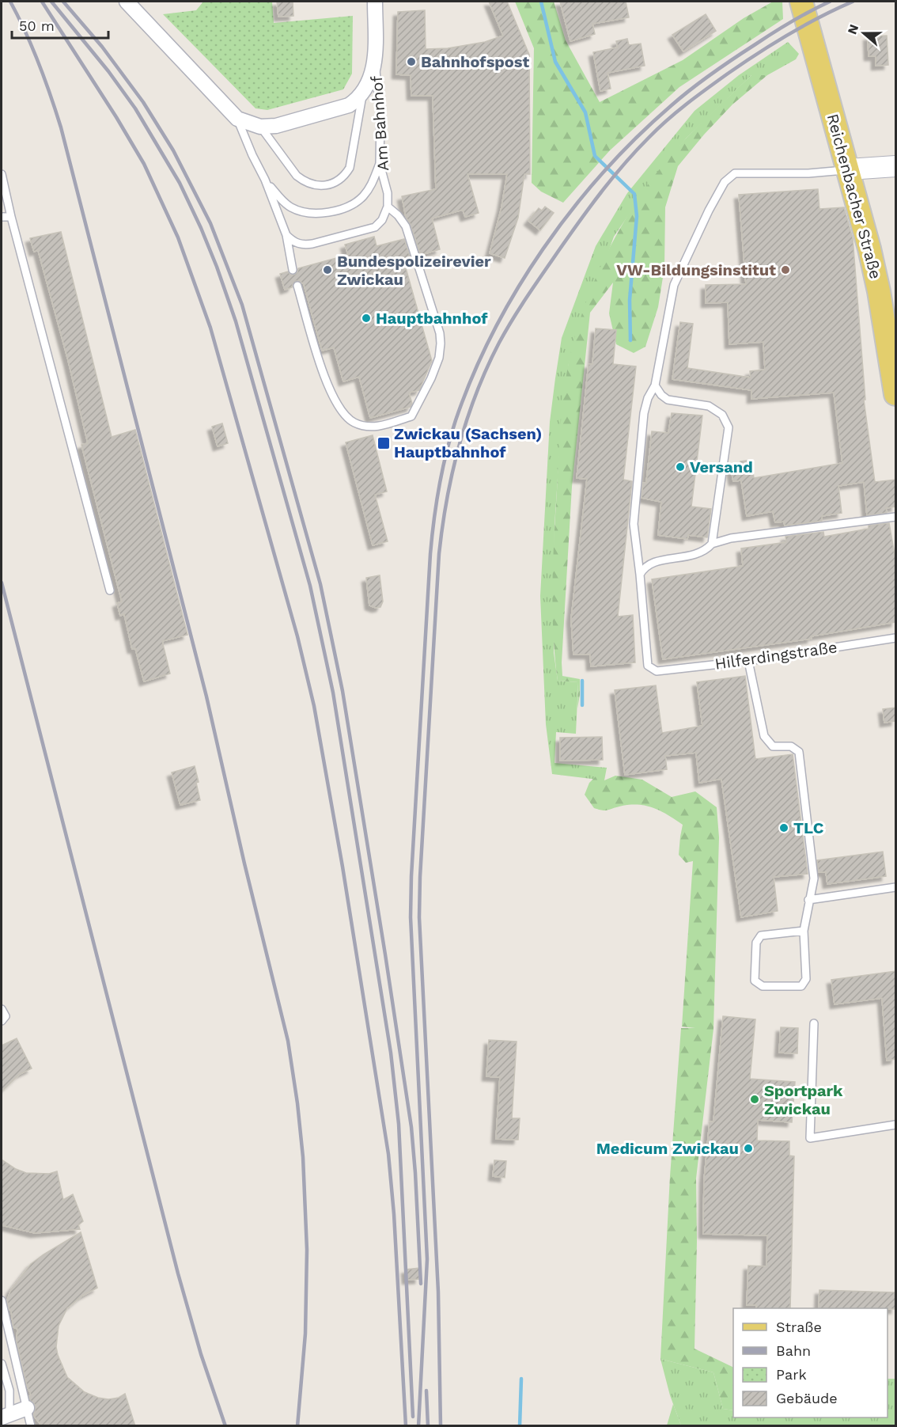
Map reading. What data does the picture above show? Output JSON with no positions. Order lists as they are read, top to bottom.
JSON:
{
  "streets": {
    "main road": ["Reichenbacher Straße"],
    "street": ["Am Bahnhof"],
    "lane": ["Hilferdingstraße"]
  },
  "places": {
    "other": [
      "Bahnhofspost",
      "Bundespolizeirevier Zwickau",
      "VW-Bildungsinstitut",
      "Hauptbahnhof",
      "Versand",
      "TLC",
      "Sportpark Zwickau",
      "Medicum Zwickau"
    ],
    "transit": ["Zwickau (Sachsen) Hauptbahnhof"]
  },
  "legend": [
    "Straße",
    "Bahn",
    "Park",
    "Gebäude"
  ],
  "scale_bar": "50 m",
  "north": "left"
}
